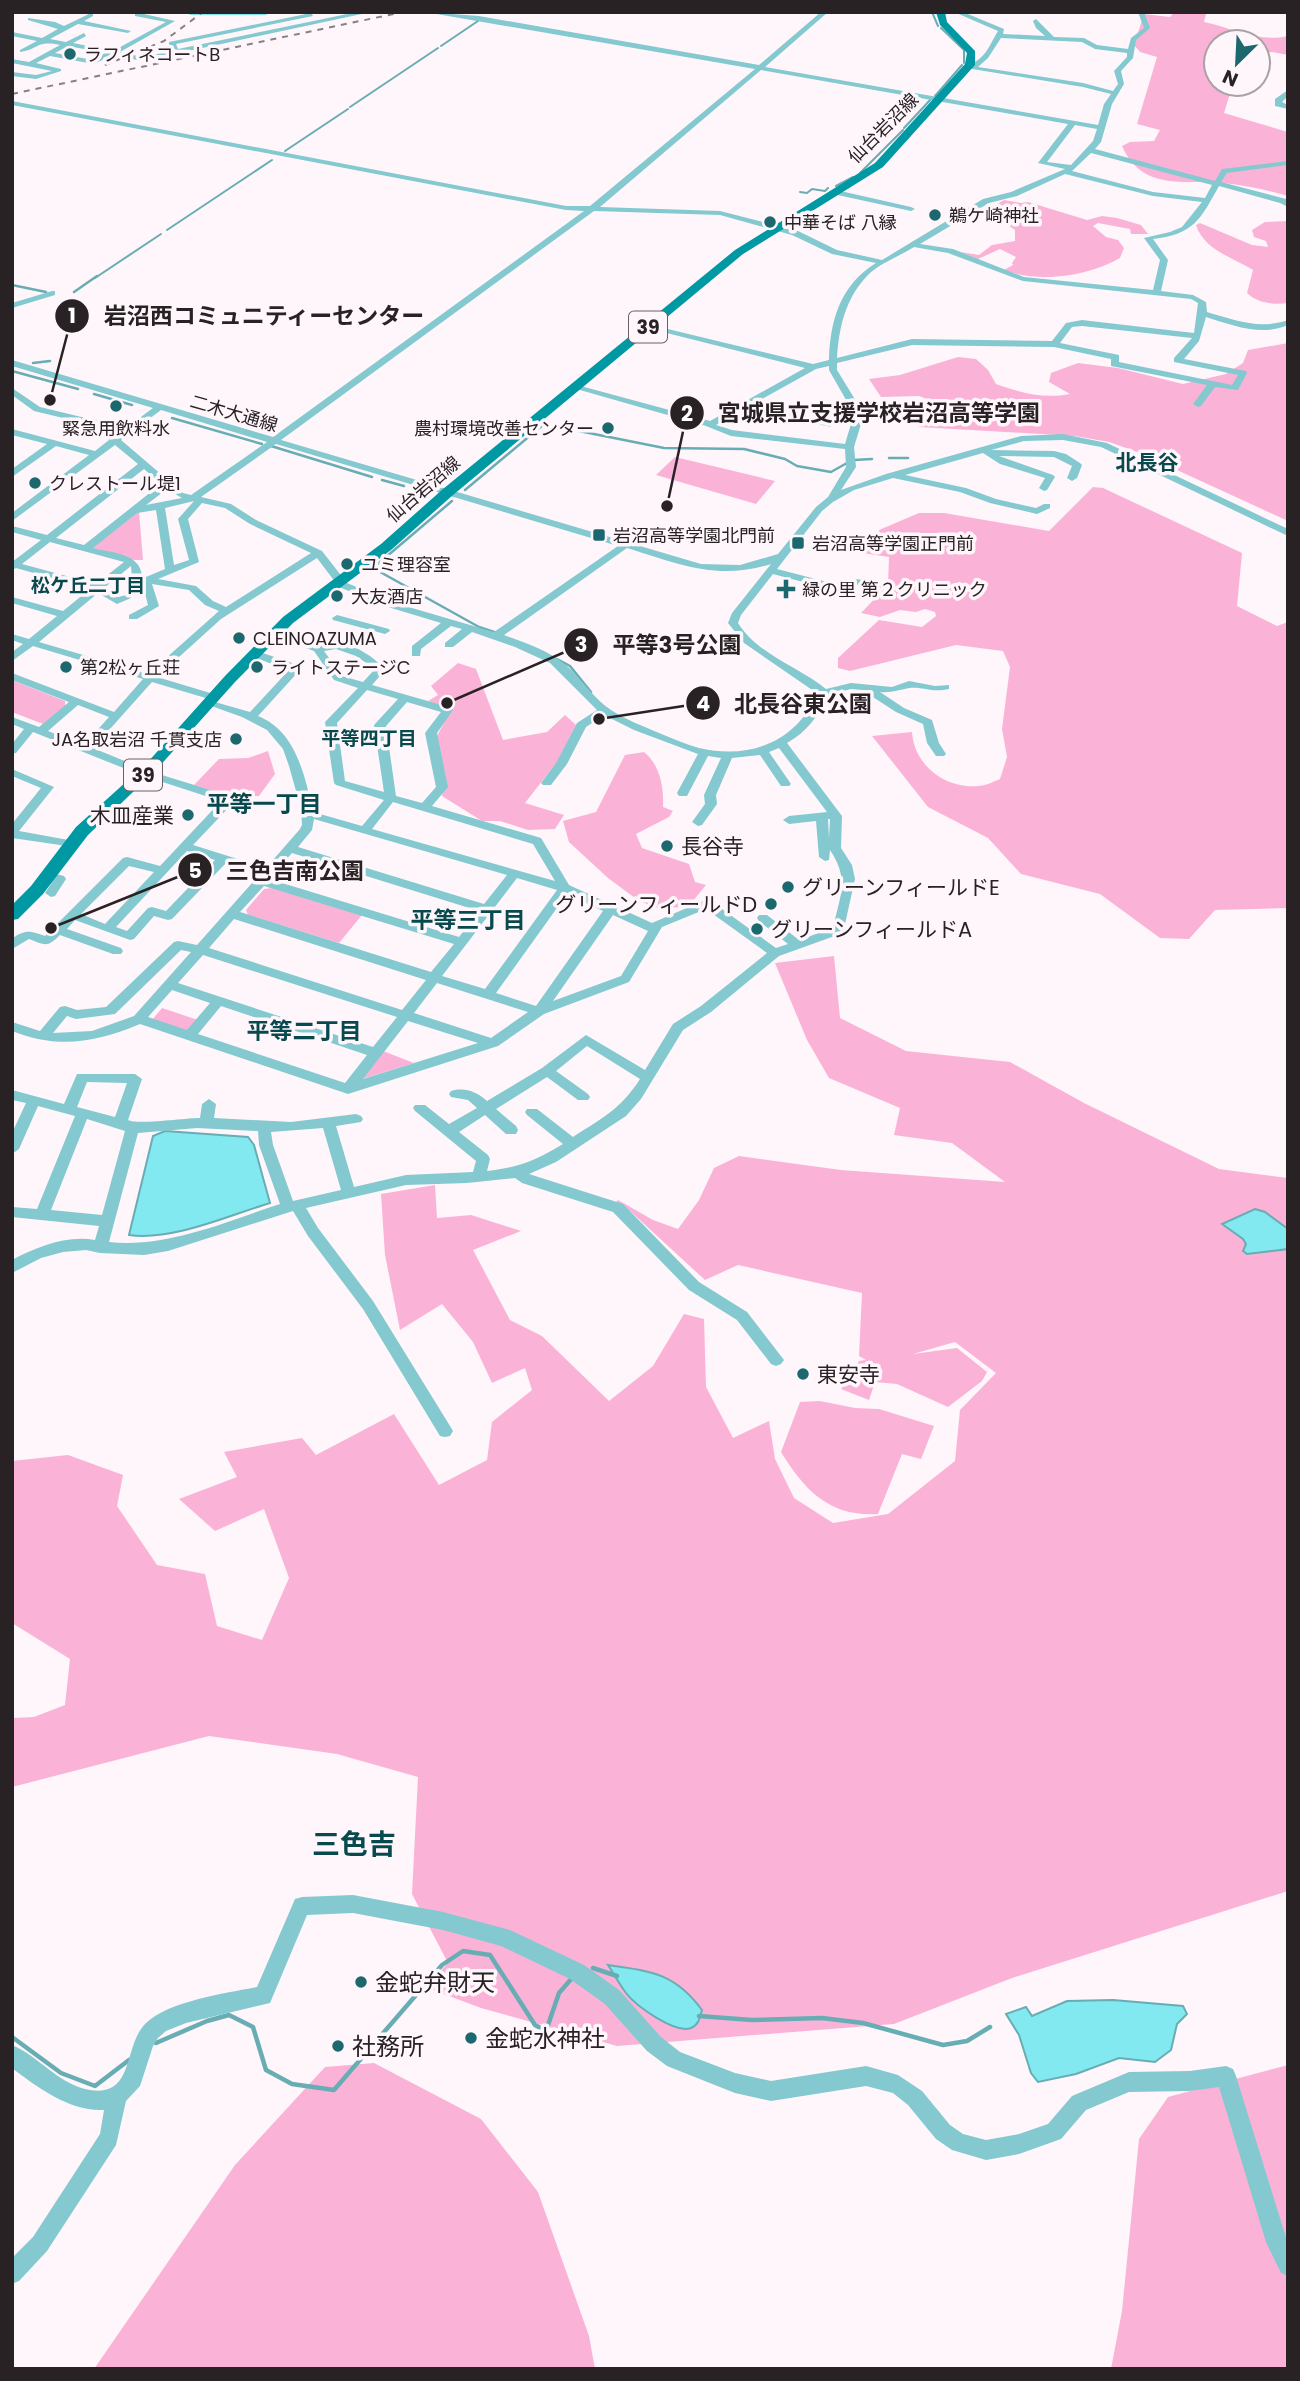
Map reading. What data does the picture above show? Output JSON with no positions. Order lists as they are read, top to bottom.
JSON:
{
  "streets": {
    "main road": ["仙台岩沼線", "39"],
    "street": ["二木大通線"]
  },
  "crossings": [
    ["仙台岩沼線", "二木大通線"]
  ],
  "districts": [
    "北長谷",
    "松ケ丘二丁目",
    "平等四丁目",
    "平等一丁目",
    "平等三丁目",
    "平等二丁目",
    "三色吉"
  ],
  "places": {
    "other": [
      "ラフィネコートB",
      "鵜ケ崎神社",
      "中華そば 八縁",
      "岩沼西コミュニティーセンター",
      "緊急用飲料水",
      "農村環境改善センター",
      "クレストール堤1",
      "宮城県立支援学校岩沼高等学園",
      "ユミ理容室",
      "大友酒店",
      "CLEINOAZUMA",
      "第2松ヶ丘荘",
      "ライトステージC",
      "平等3号公園",
      "北長谷東公園",
      "JA名取岩沼 千貫支店",
      "木皿産業",
      "長谷寺",
      "グリーンフィールドE",
      "グリーンフィールドD",
      "三色吉南公園",
      "グリーンフィールドA",
      "東安寺",
      "金蛇弁財天",
      "金蛇水神社",
      "社務所"
    ],
    "transit": ["岩沼高等学園北門前", "岩沼高等学園正門前"],
    "health": ["緑の里 第２クリニック"]
  },
  "north": "bottom left"
}
